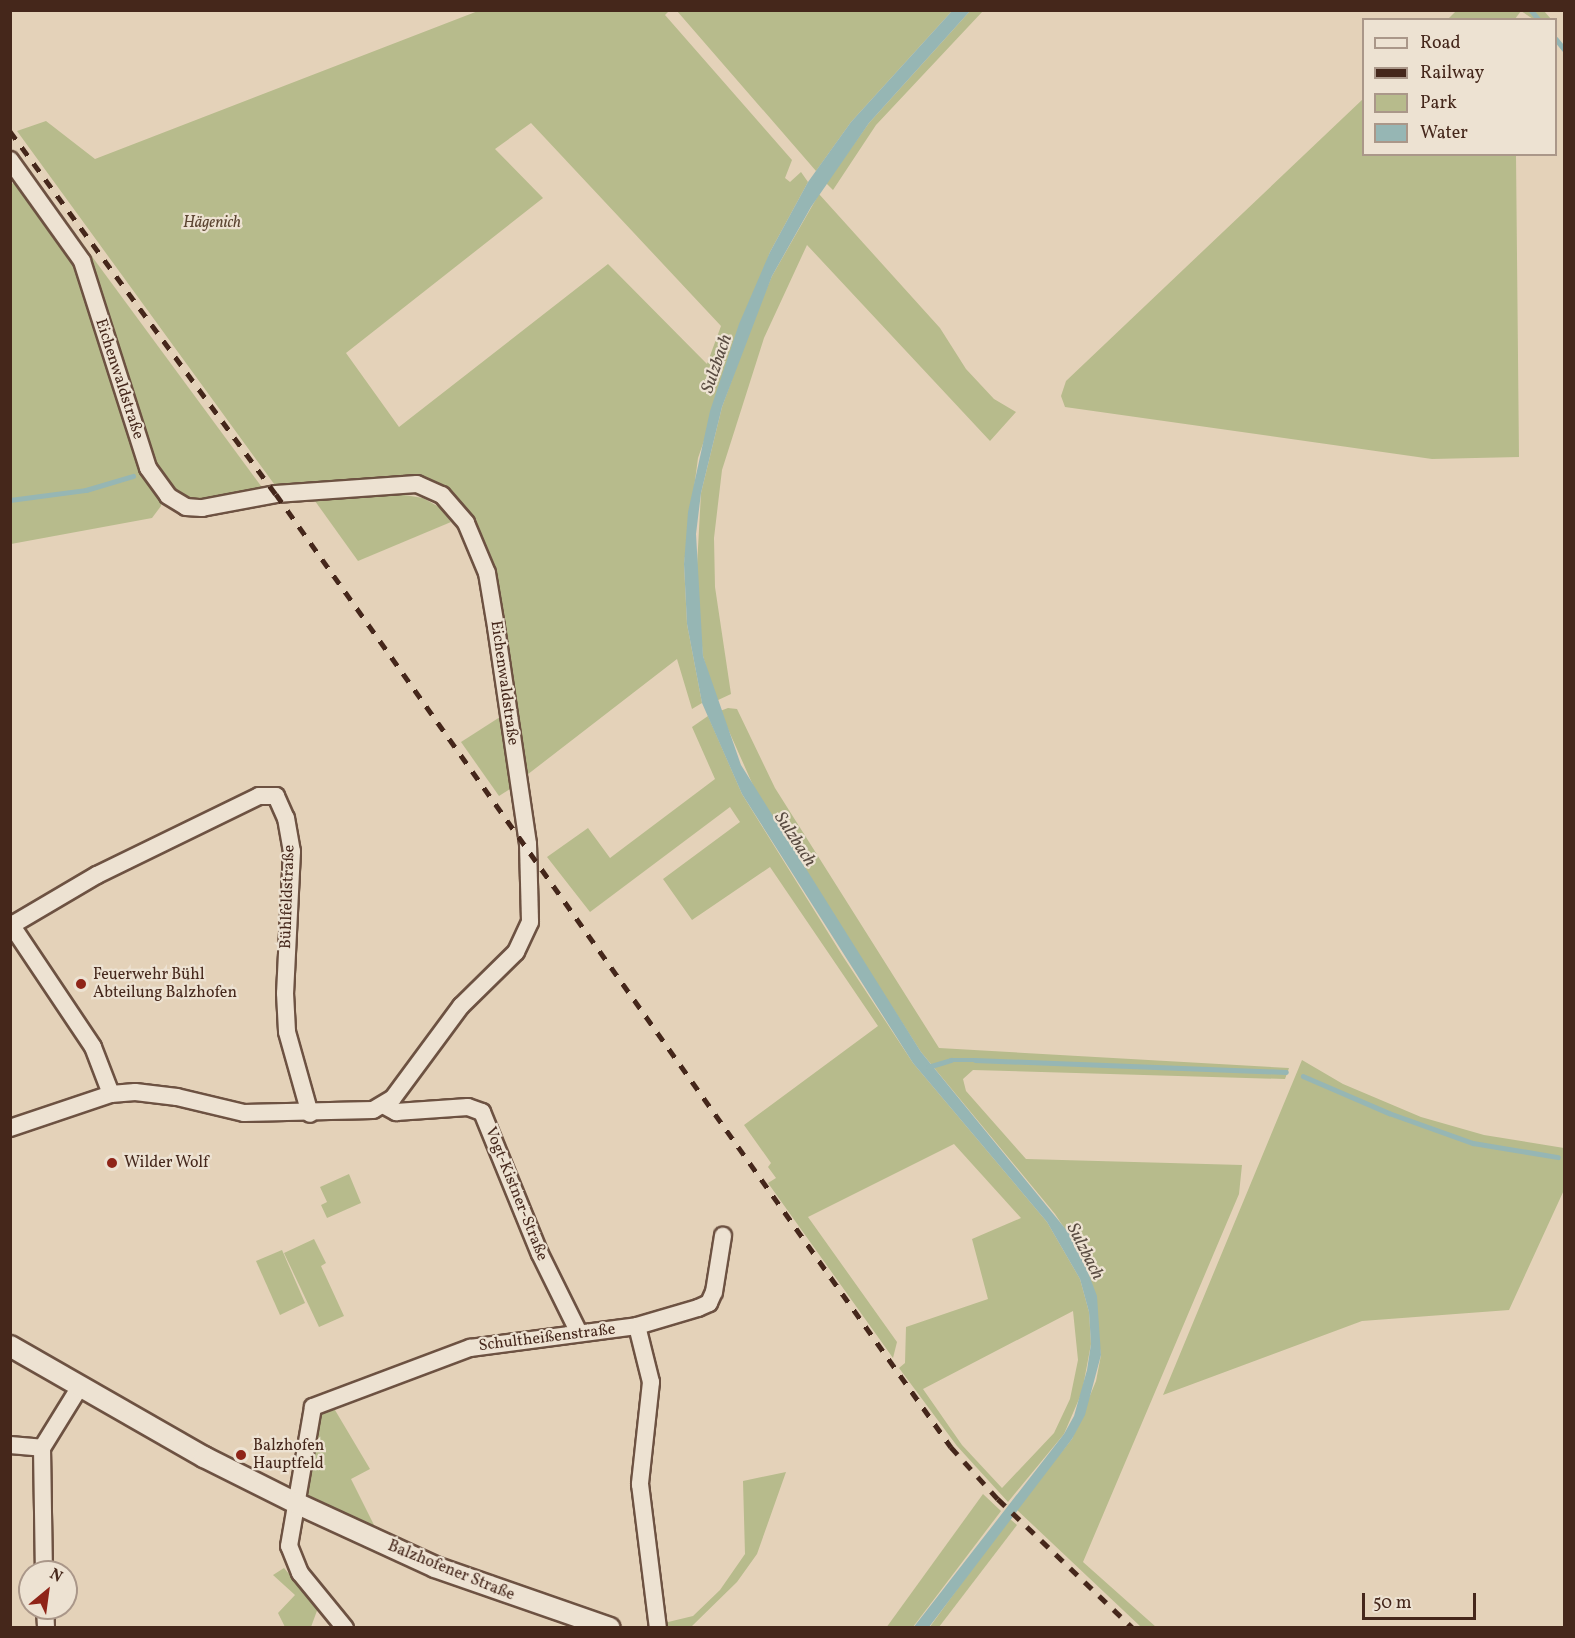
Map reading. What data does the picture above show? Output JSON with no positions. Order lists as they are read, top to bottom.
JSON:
{
  "streets": {
    "street": [
      "Eichenwaldstraße",
      "Bühlfeldstraße",
      "Vogt-Kistner-Straße",
      "Schultheißenstraße",
      "Balzhofener Straße"
    ]
  },
  "crossings": [
    ["Eichenwaldstraße", "Vogt-Kistner-Straße"],
    ["Vogt-Kistner-Straße", "Schultheißenstraße"],
    ["Schultheißenstraße", "Balzhofener Straße"]
  ],
  "water": ["Sulzbach"],
  "parks": ["Hägenich"],
  "places": ["Feuerwehr Bühl Abteilung Balzhofen", "Wilder Wolf", "Balzhofen Hauptfeld"],
  "legend": [
    "Road",
    "Railway",
    "Park",
    "Water"
  ],
  "scale_bar": "50 m",
  "north": "top right"
}
